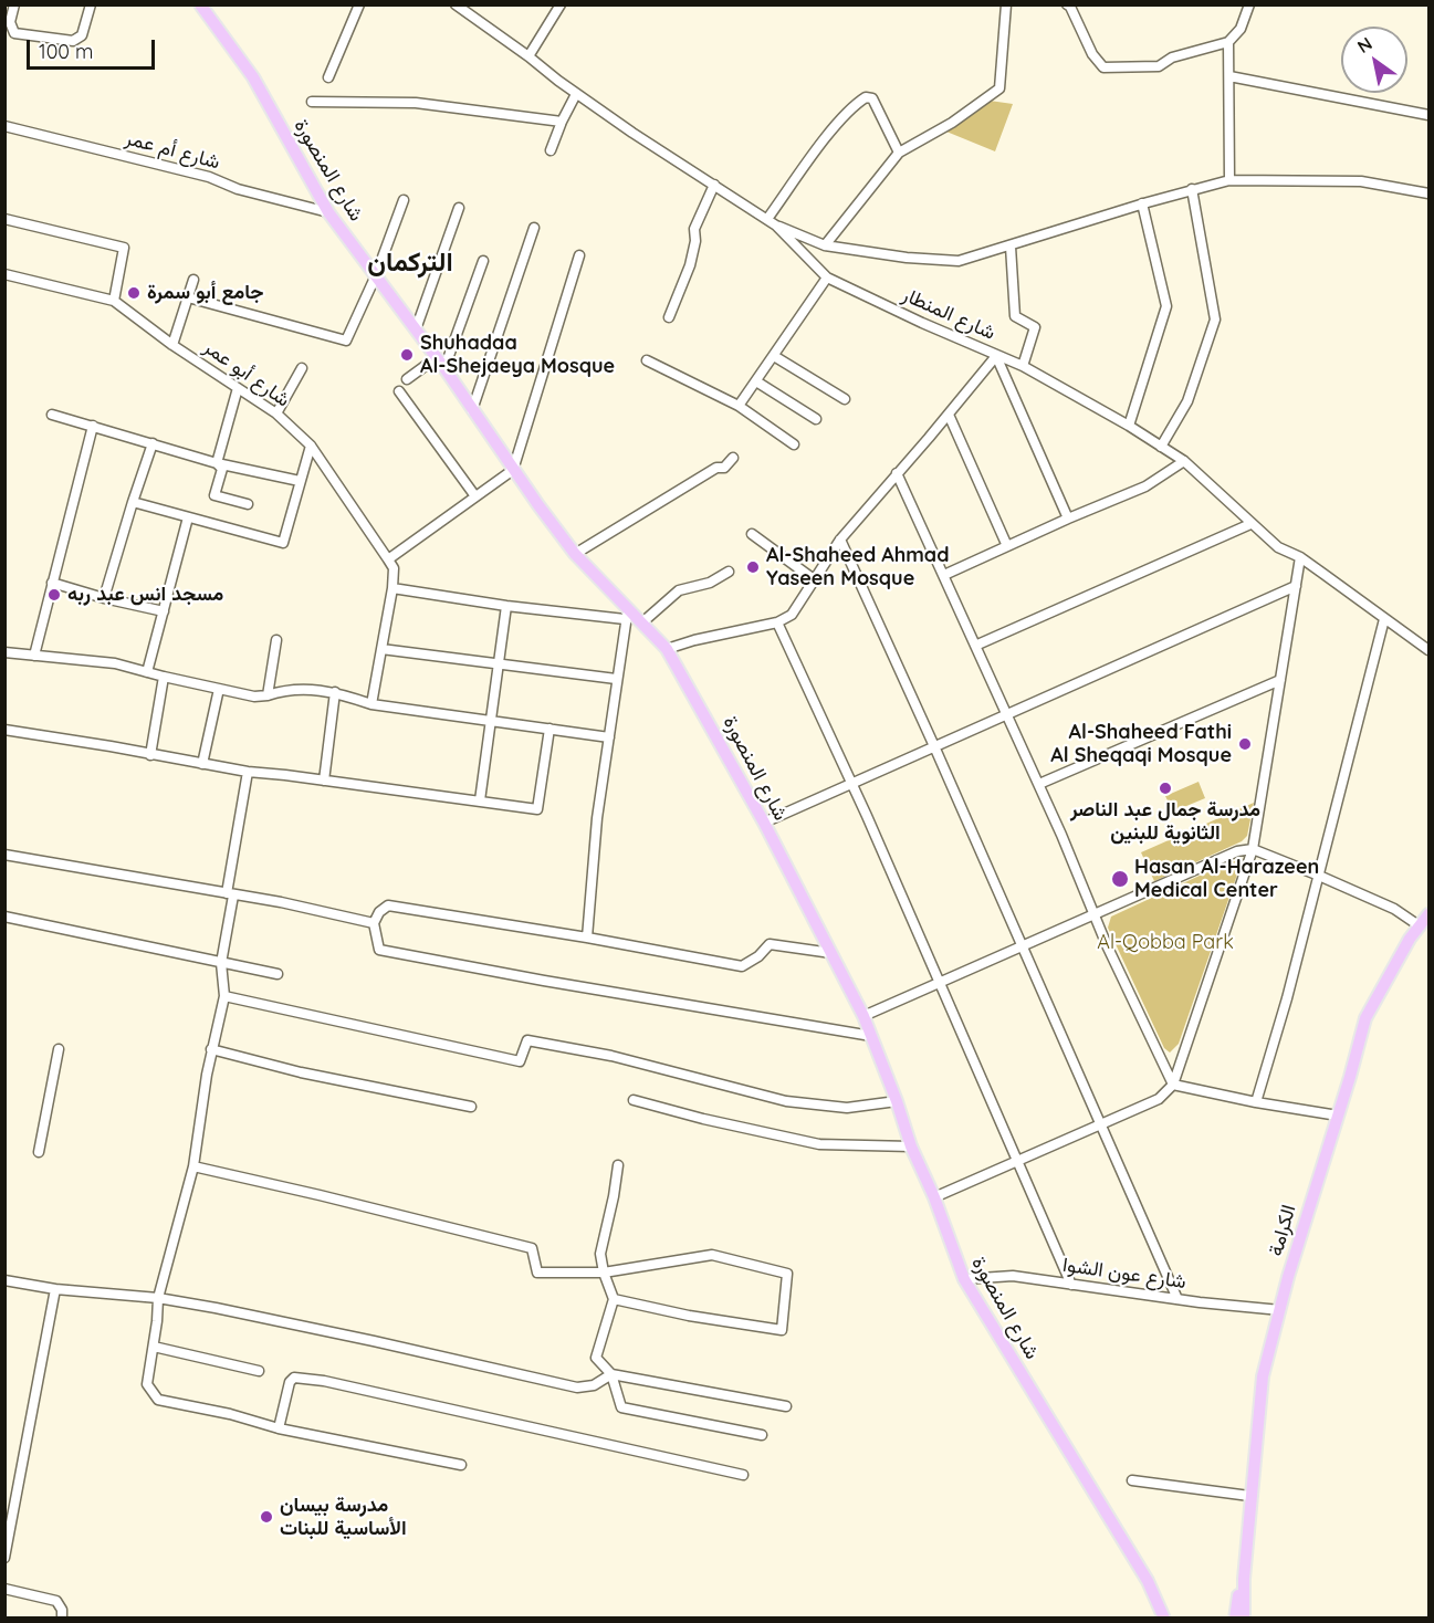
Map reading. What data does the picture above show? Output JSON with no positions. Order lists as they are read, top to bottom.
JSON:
{
  "streets": {
    "main road": ["شارع المنصورة", "الكرامة"],
    "street": [
      "شارع أم عمر",
      "شارع المنطار",
      "شارع أبو عمر",
      "شارع عون الشوا"
    ]
  },
  "crossings": [
    ["شارع أم عمر", "شارع المنصورة"],
    ["شارع المنصورة", "شارع عون الشوا"],
    ["الكرامة", "شارع عون الشوا"]
  ],
  "districts": ["التركمان"],
  "parks": ["Al-Qobba Park"],
  "places": [
    "جامع أبو سمرة",
    "Shuhadaa Al-Shejaeya Mosque",
    "Al-Shaheed Ahmad Yaseen Mosque",
    "مسجد انس عبد ربه",
    "Al-Shaheed Fathi Al Sheqaqi Mosque",
    "مدرسة جمال عبد الناصر الثانوية للبنين",
    "Hasan Al-Harazeen Medical Center",
    "مدرسة بيسان الأساسية للبنات"
  ],
  "scale_bar": "100 m",
  "north": "top left"
}
